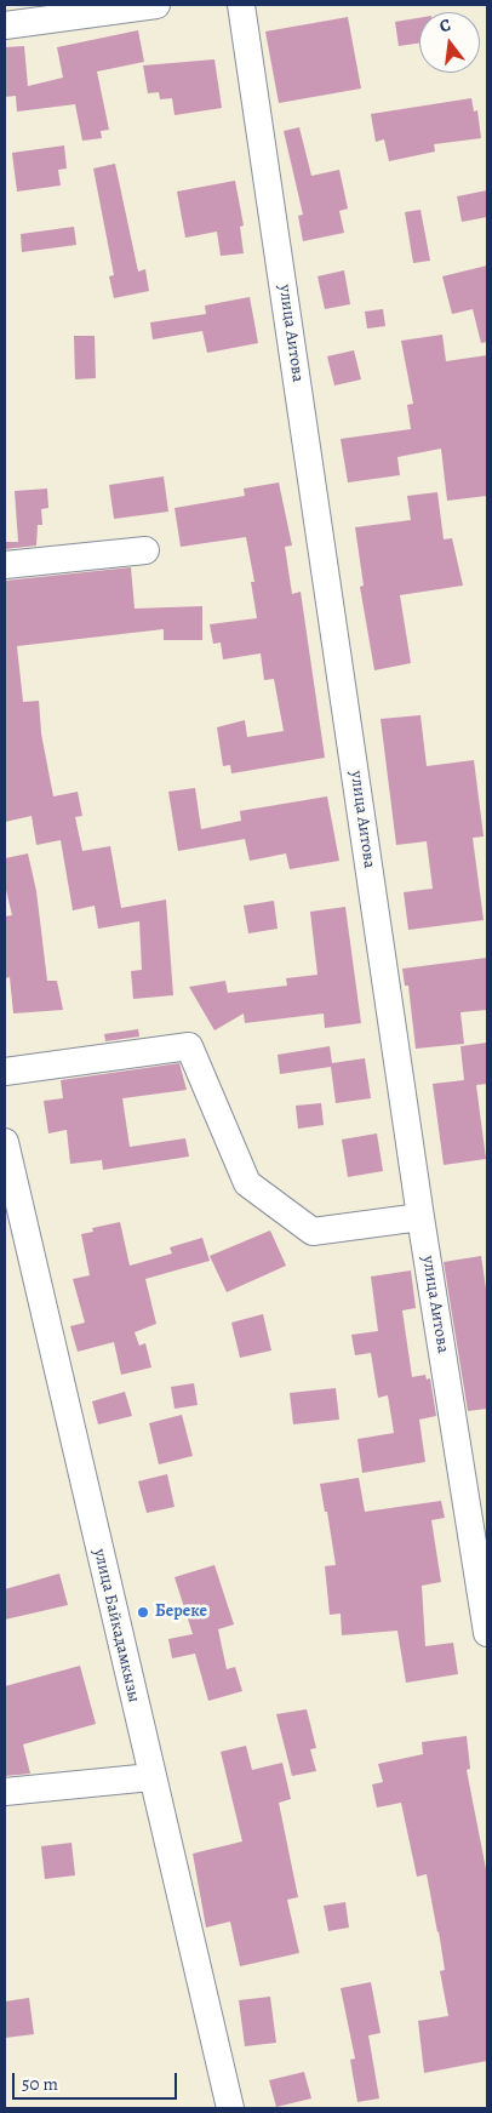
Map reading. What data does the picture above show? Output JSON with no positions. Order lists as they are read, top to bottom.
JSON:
{
  "streets": {
    "street": ["улица Аитова", "улица Байкадамкызы"]
  },
  "places": ["Береке"],
  "scale_bar": "50 m",
  "north": "top"
}
